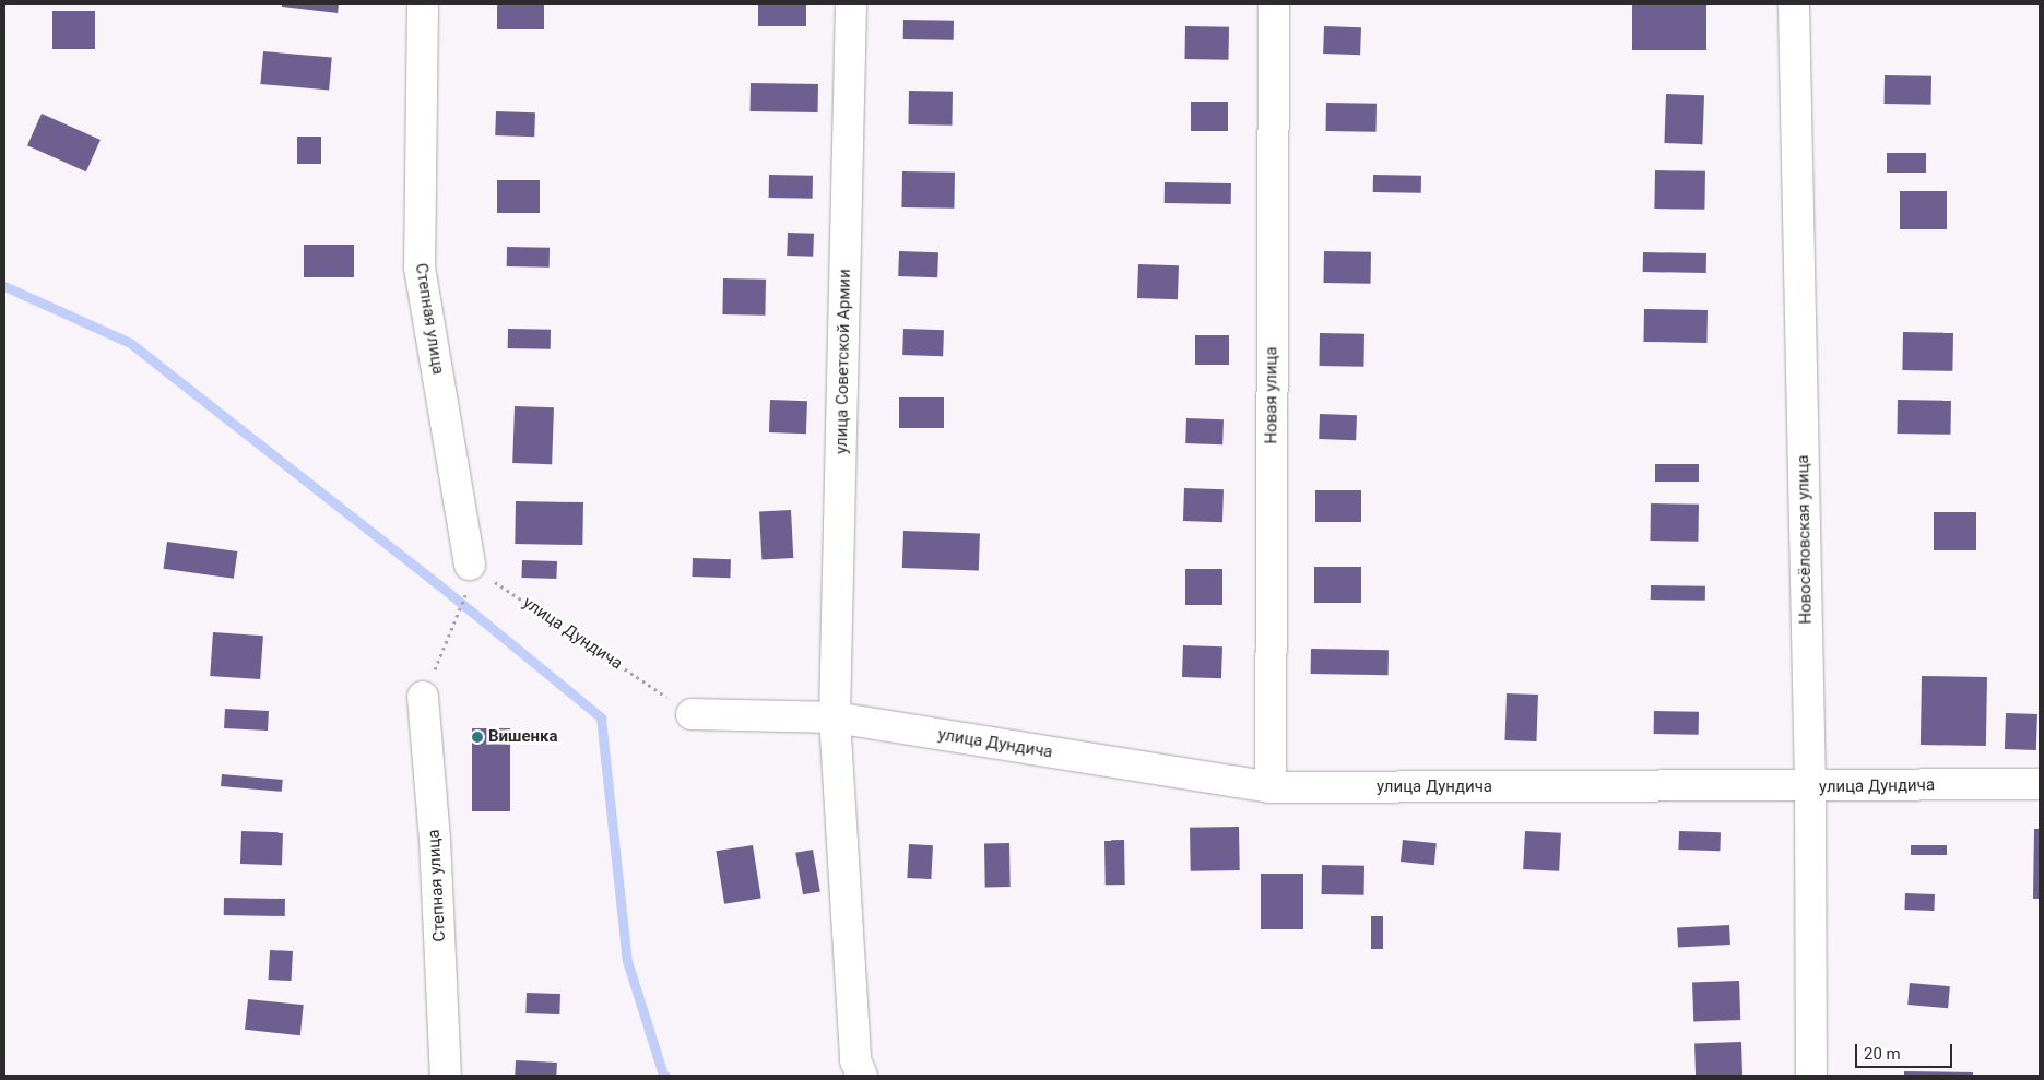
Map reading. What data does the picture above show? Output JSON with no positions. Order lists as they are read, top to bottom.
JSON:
{
  "streets": {
    "street": [
      "Степная улица",
      "улица Советской Армии",
      "Новая улица",
      "Новосёловская улица",
      "улица Дундича"
    ]
  },
  "crossings": [
    ["Степная улица", "улица Дундича"],
    ["улица Советской Армии", "улица Дундича"],
    ["Новая улица", "улица Дундича"],
    ["Новосёловская улица", "улица Дундича"]
  ],
  "places": ["Вишенка"],
  "scale_bar": "20 m"
}
